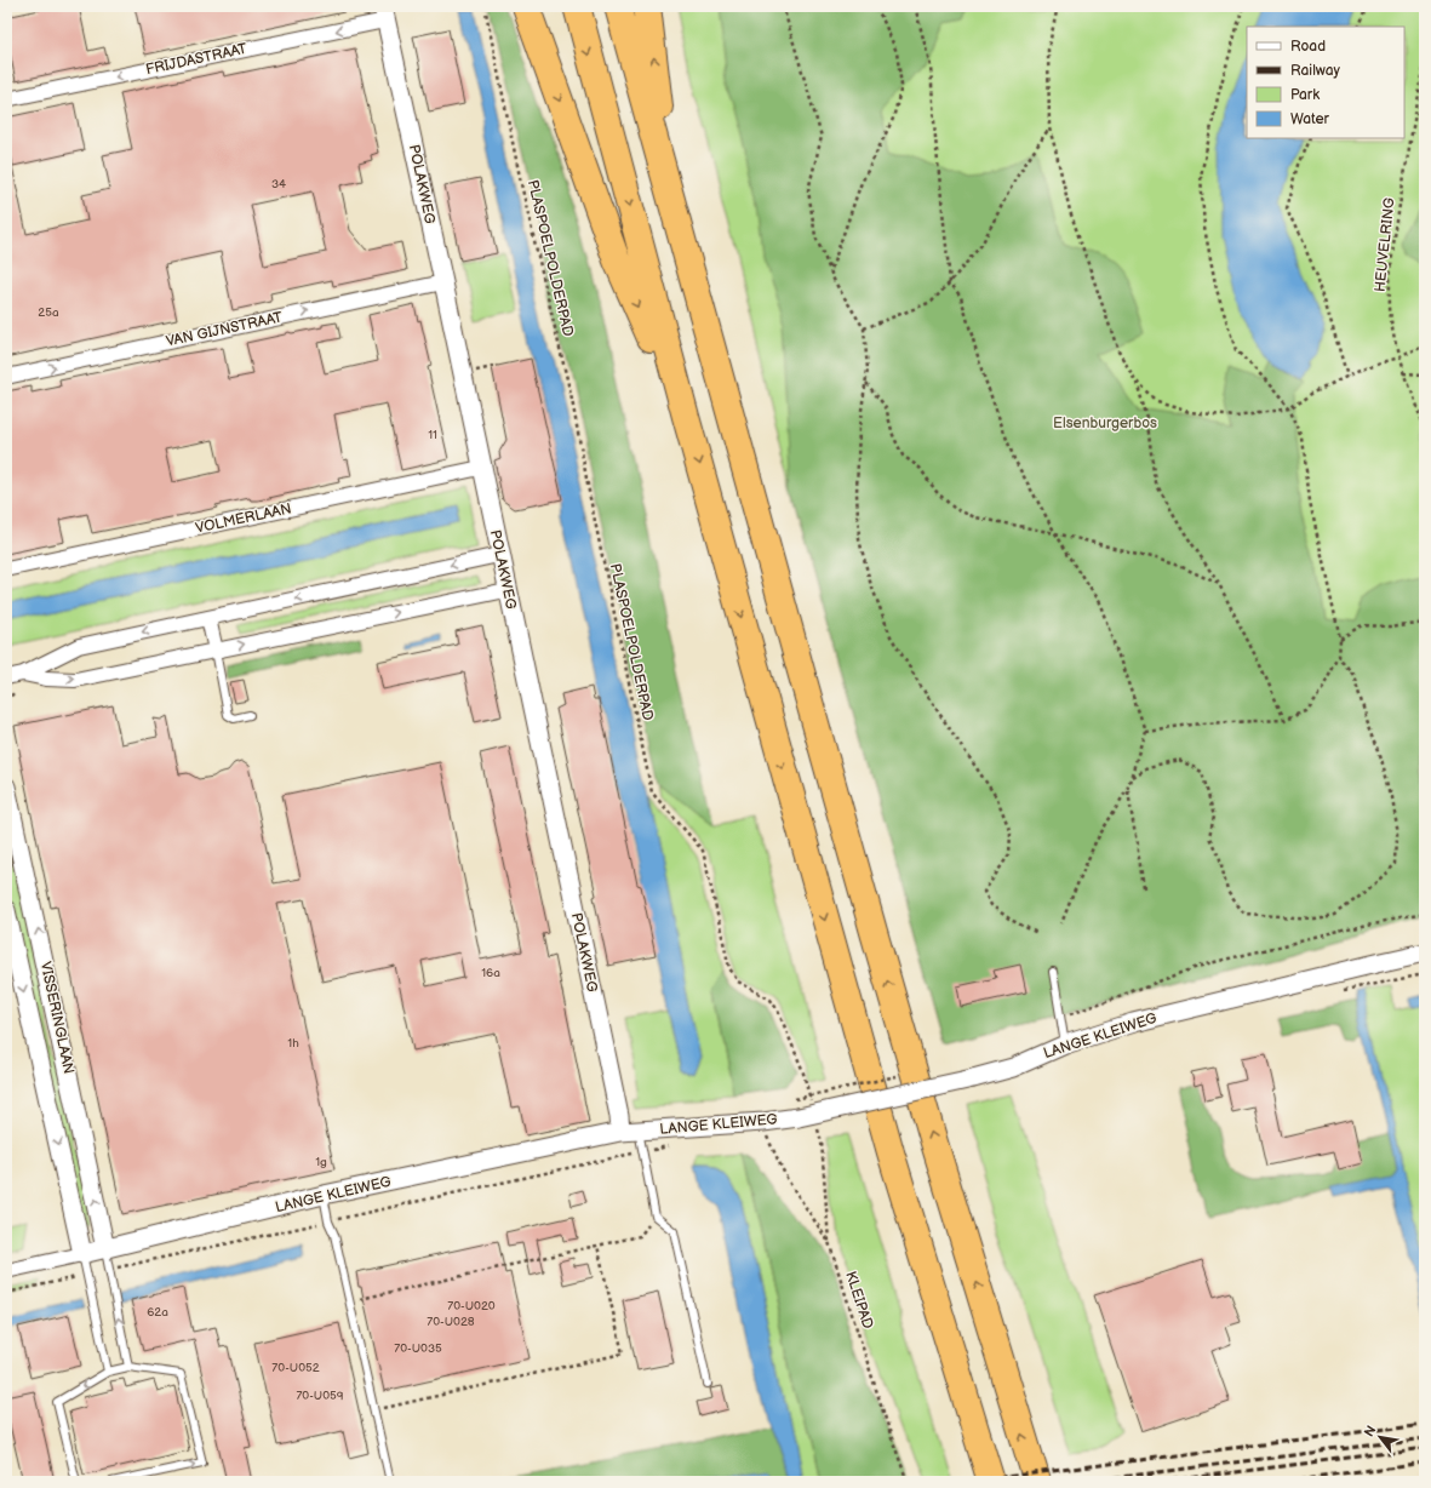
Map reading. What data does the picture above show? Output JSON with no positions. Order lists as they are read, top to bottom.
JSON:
{
  "streets": {
    "street": [
      "FRIJDASTRAAT",
      "POLAKWEG",
      "VAN GIJNSTRAAT",
      "VOLMERLAAN",
      "VISSERINGLAAN",
      "LANGE KLEIWEG"
    ],
    "path": ["HEUVELRING", "PLASPOELPOLDERPAD", "KLEIPAD"]
  },
  "crossings": [
    ["FRIJDASTRAAT", "POLAKWEG"],
    ["POLAKWEG", "VAN GIJNSTRAAT"],
    ["POLAKWEG", "VOLMERLAAN"],
    ["POLAKWEG", "LANGE KLEIWEG"],
    ["VISSERINGLAAN", "LANGE KLEIWEG"],
    ["LANGE KLEIWEG", "KLEIPAD"]
  ],
  "one_way": ["FRIJDASTRAAT", "VAN GIJNSTRAAT"],
  "parks": ["Elsenburgerbos"],
  "house_numbers": [
    "34",
    "25a",
    "11",
    "16a",
    "1h",
    "1g",
    "70-U020",
    "62a",
    "70-U028",
    "70-U035",
    "70-U052",
    "70-U059"
  ],
  "legend": [
    "Road",
    "Railway",
    "Park",
    "Water"
  ],
  "north": "top left"
}
